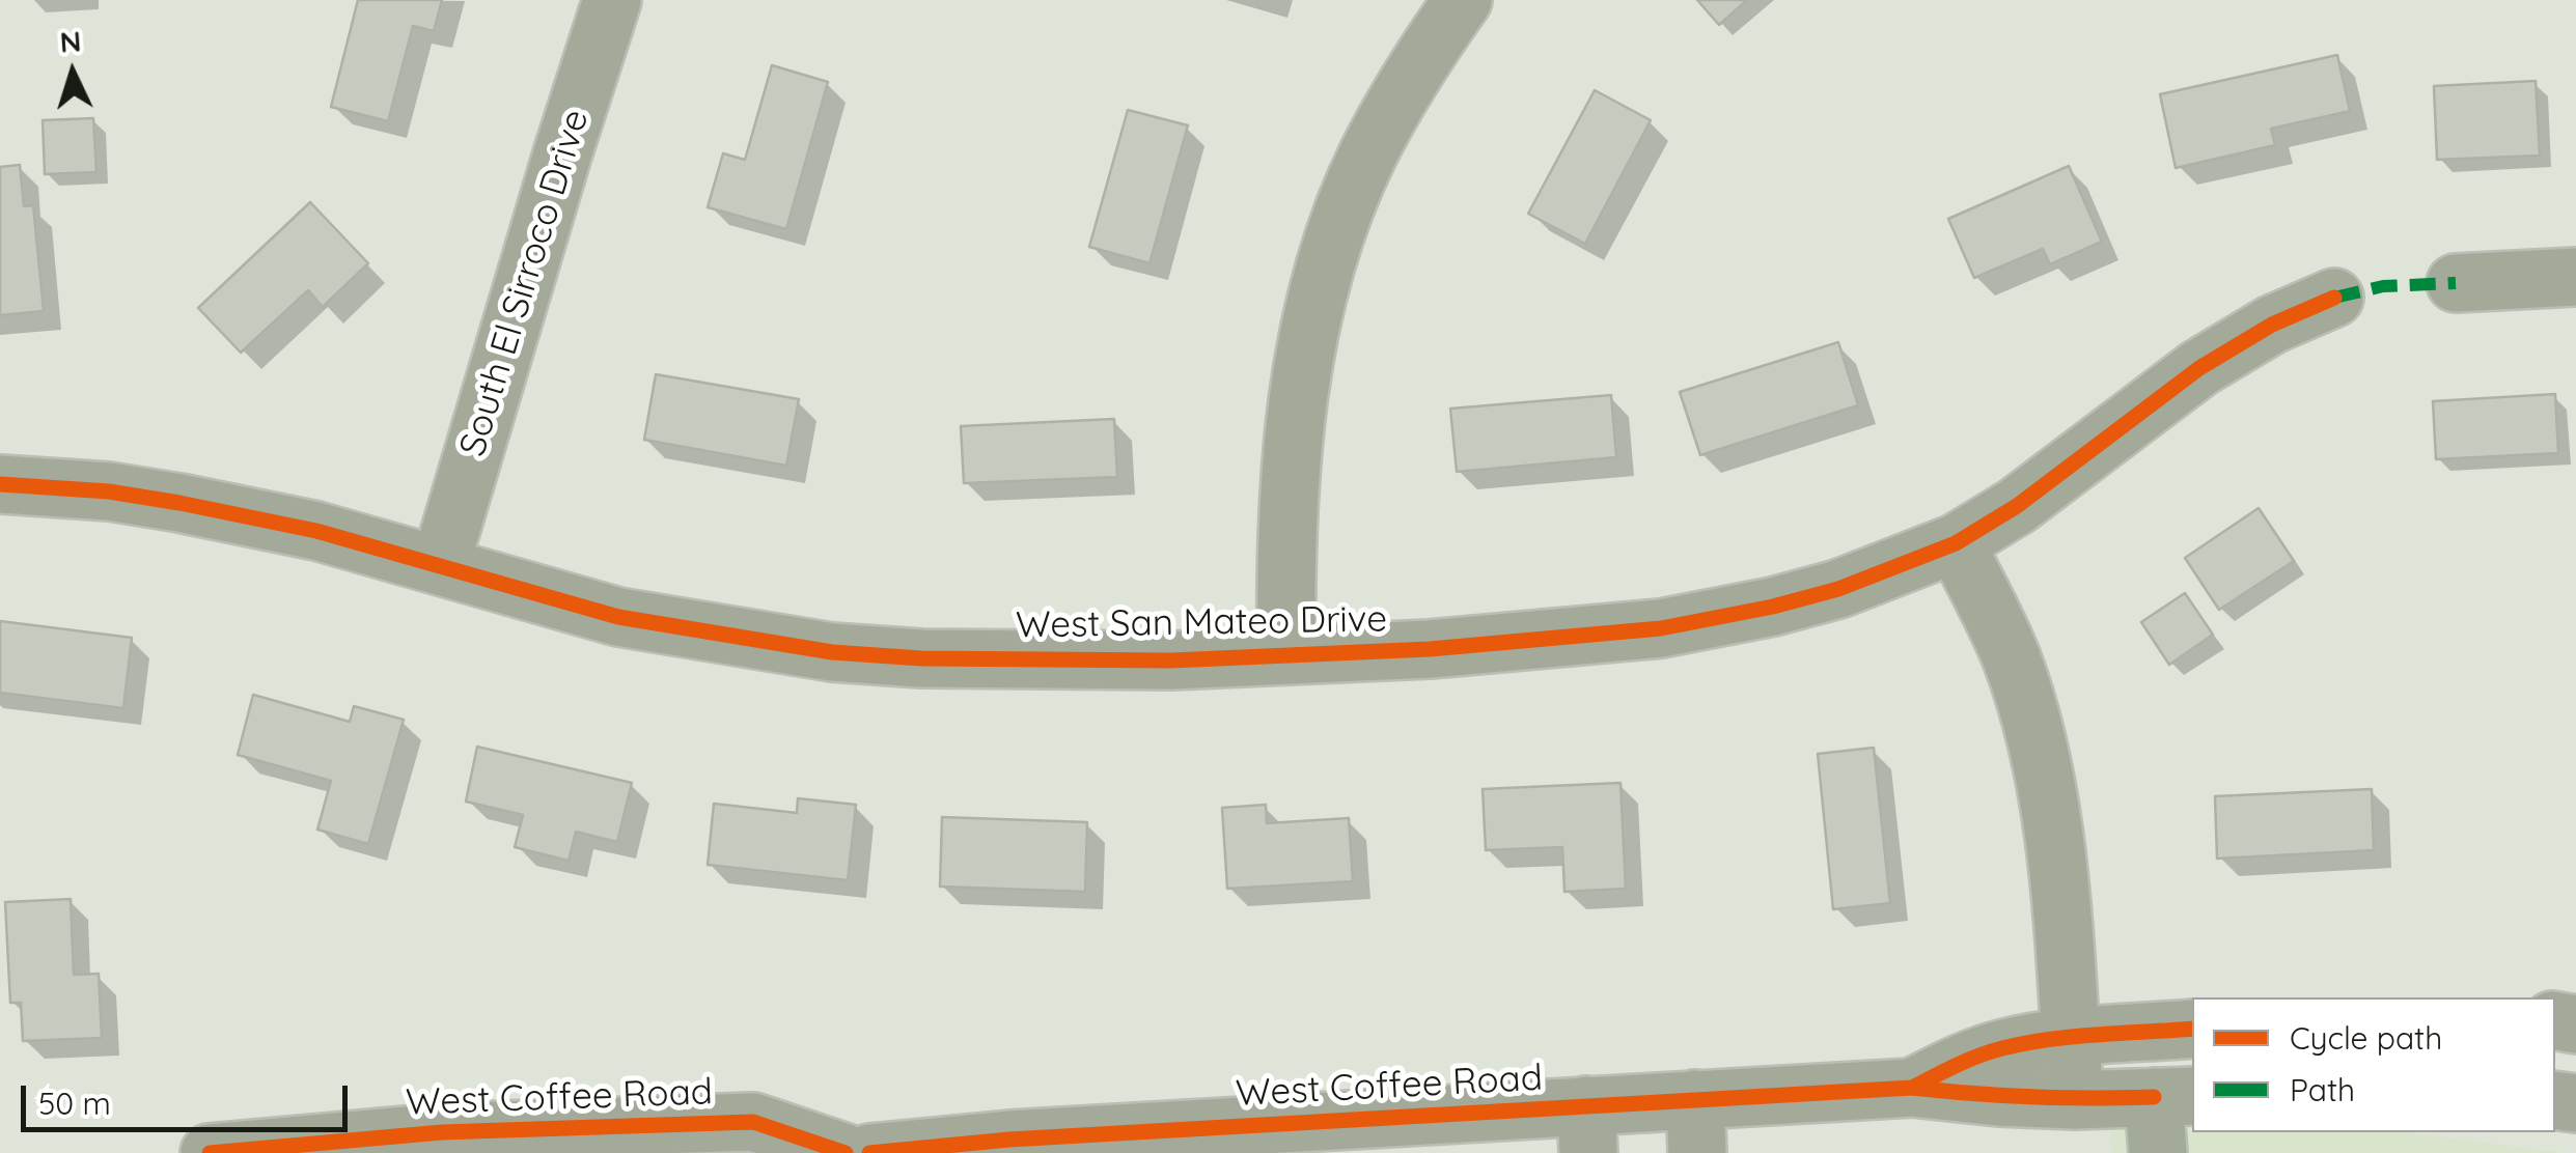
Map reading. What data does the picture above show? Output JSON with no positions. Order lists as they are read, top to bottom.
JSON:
{
  "streets": {
    "street": ["South El Sirroco Drive", "West San Mateo Drive", "West Coffee Road"]
  },
  "crossings": [
    ["South El Sirroco Drive", "West San Mateo Drive"]
  ],
  "legend": ["Cycle path", "Path"],
  "scale_bar": "50 m",
  "north": "top"
}
